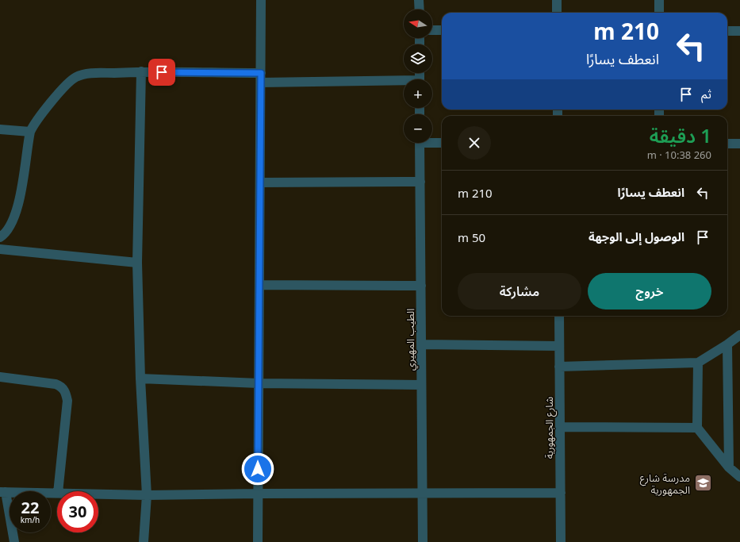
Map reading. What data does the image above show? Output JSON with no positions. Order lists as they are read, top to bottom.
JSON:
{
  "streets": {
    "street": ["الطيب المهيري", "شارع الجمهورية"]
  },
  "places": {
    "school or university": ["مدرسة شارع الجمهورية"]
  },
  "north": "left",
  "page": {
    "map_buttons": ["+", "−"],
    "turn": ["210 m", "انعطف يسارًا"],
    "then": "ثم",
    "heading": ["1 دقيقة", "260 m · 10:38"],
    "list": [
      {
        "name": "انعطف يسارًا",
        "value": "210 m"
      },
      {
        "name": "الوصول إلى الوجهة",
        "value": "50 m"
      }
    ],
    "buttons": ["خروج", "مشاركة"],
    "speed": "22 km/h",
    "limit": "30"
  }
}
